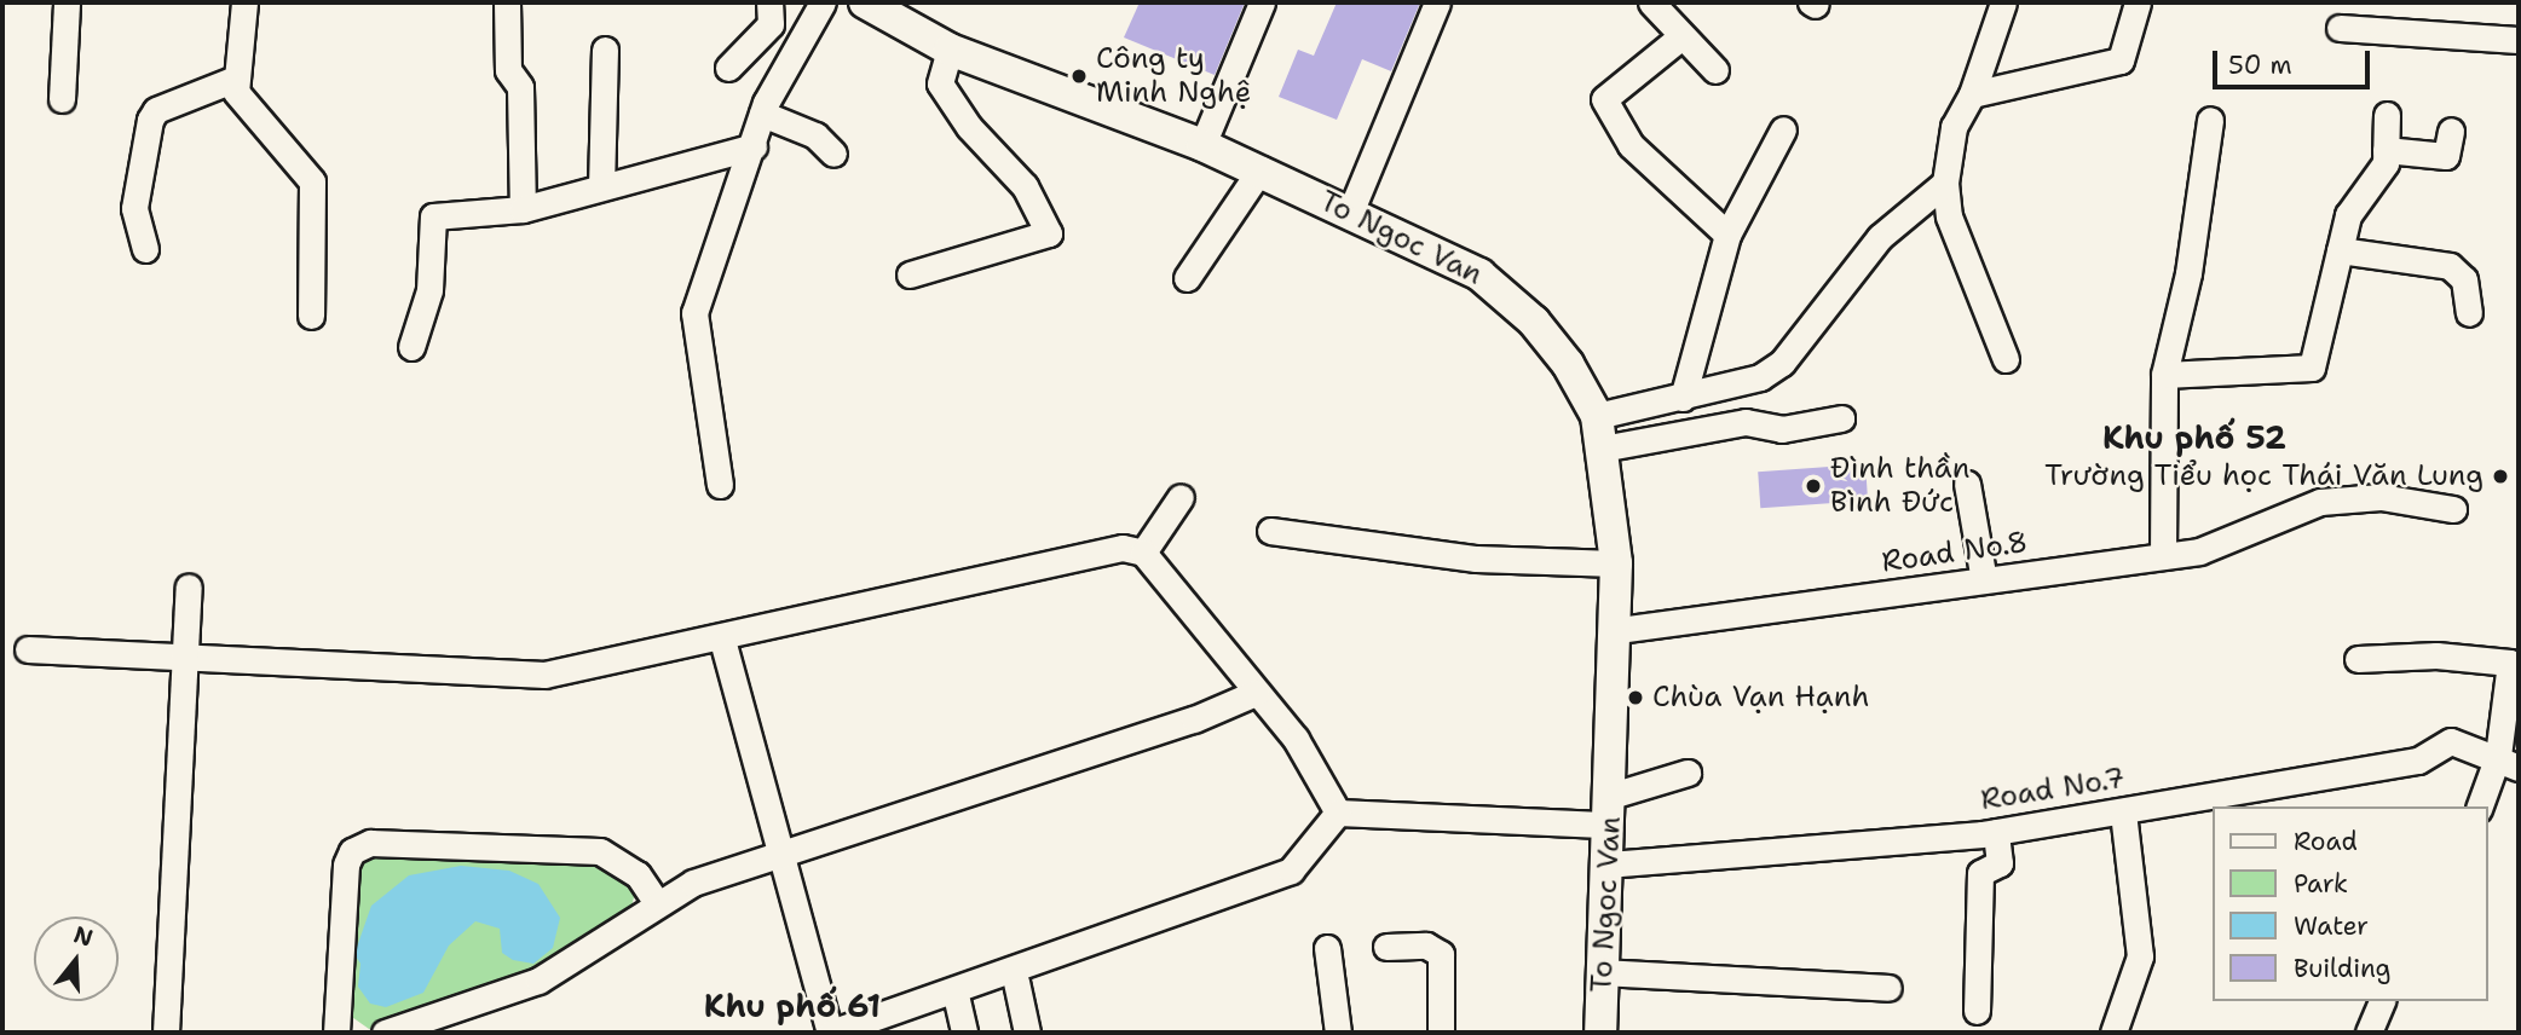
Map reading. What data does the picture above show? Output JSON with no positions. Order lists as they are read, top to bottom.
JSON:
{
  "streets": {
    "main road": ["To Ngoc Van"],
    "street": ["Road No.8", "Road No.7"]
  },
  "crossings": [
    ["To Ngoc Van", "Road No.8"],
    ["To Ngoc Van", "Road No.7"]
  ],
  "districts": ["Khu phố 52", "Khu phố 61"],
  "places": [
    "Công ty Minh Nghệ",
    "Trường Tiểu học Thái Văn Lung",
    "Đình thần Bình Đức",
    "Chùa Vạn Hạnh"
  ],
  "legend": [
    "Road",
    "Park",
    "Water",
    "Building"
  ],
  "scale_bar": "50 m",
  "north": "top"
}
